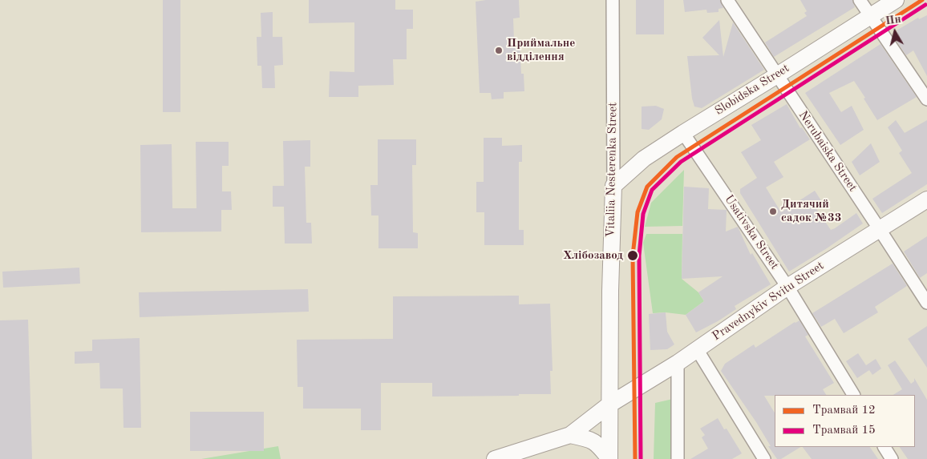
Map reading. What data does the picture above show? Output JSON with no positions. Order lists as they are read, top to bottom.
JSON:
{
  "streets": {
    "main road": ["Slobidska Street", "Vitaliia Nesterenka Street", "Pravednykiv Svitu Street"],
    "street": ["Nerubaiska Street", "Usativska Street"]
  },
  "crossings": [
    ["Slobidska Street", "Nerubaiska Street"],
    ["Slobidska Street", "Vitaliia Nesterenka Street"],
    ["Slobidska Street", "Usativska Street"],
    ["Nerubaiska Street", "Pravednykiv Svitu Street"],
    ["Vitaliia Nesterenka Street", "Pravednykiv Svitu Street"],
    ["Usativska Street", "Pravednykiv Svitu Street"]
  ],
  "places": ["Приймальне відділення", "Дитячий садок №33", "Хлібозавод"],
  "lines": ["tram line 12", "tram line 15"],
  "legend": ["Трамвай 12", "Трамвай 15"],
  "north": "top"
}
